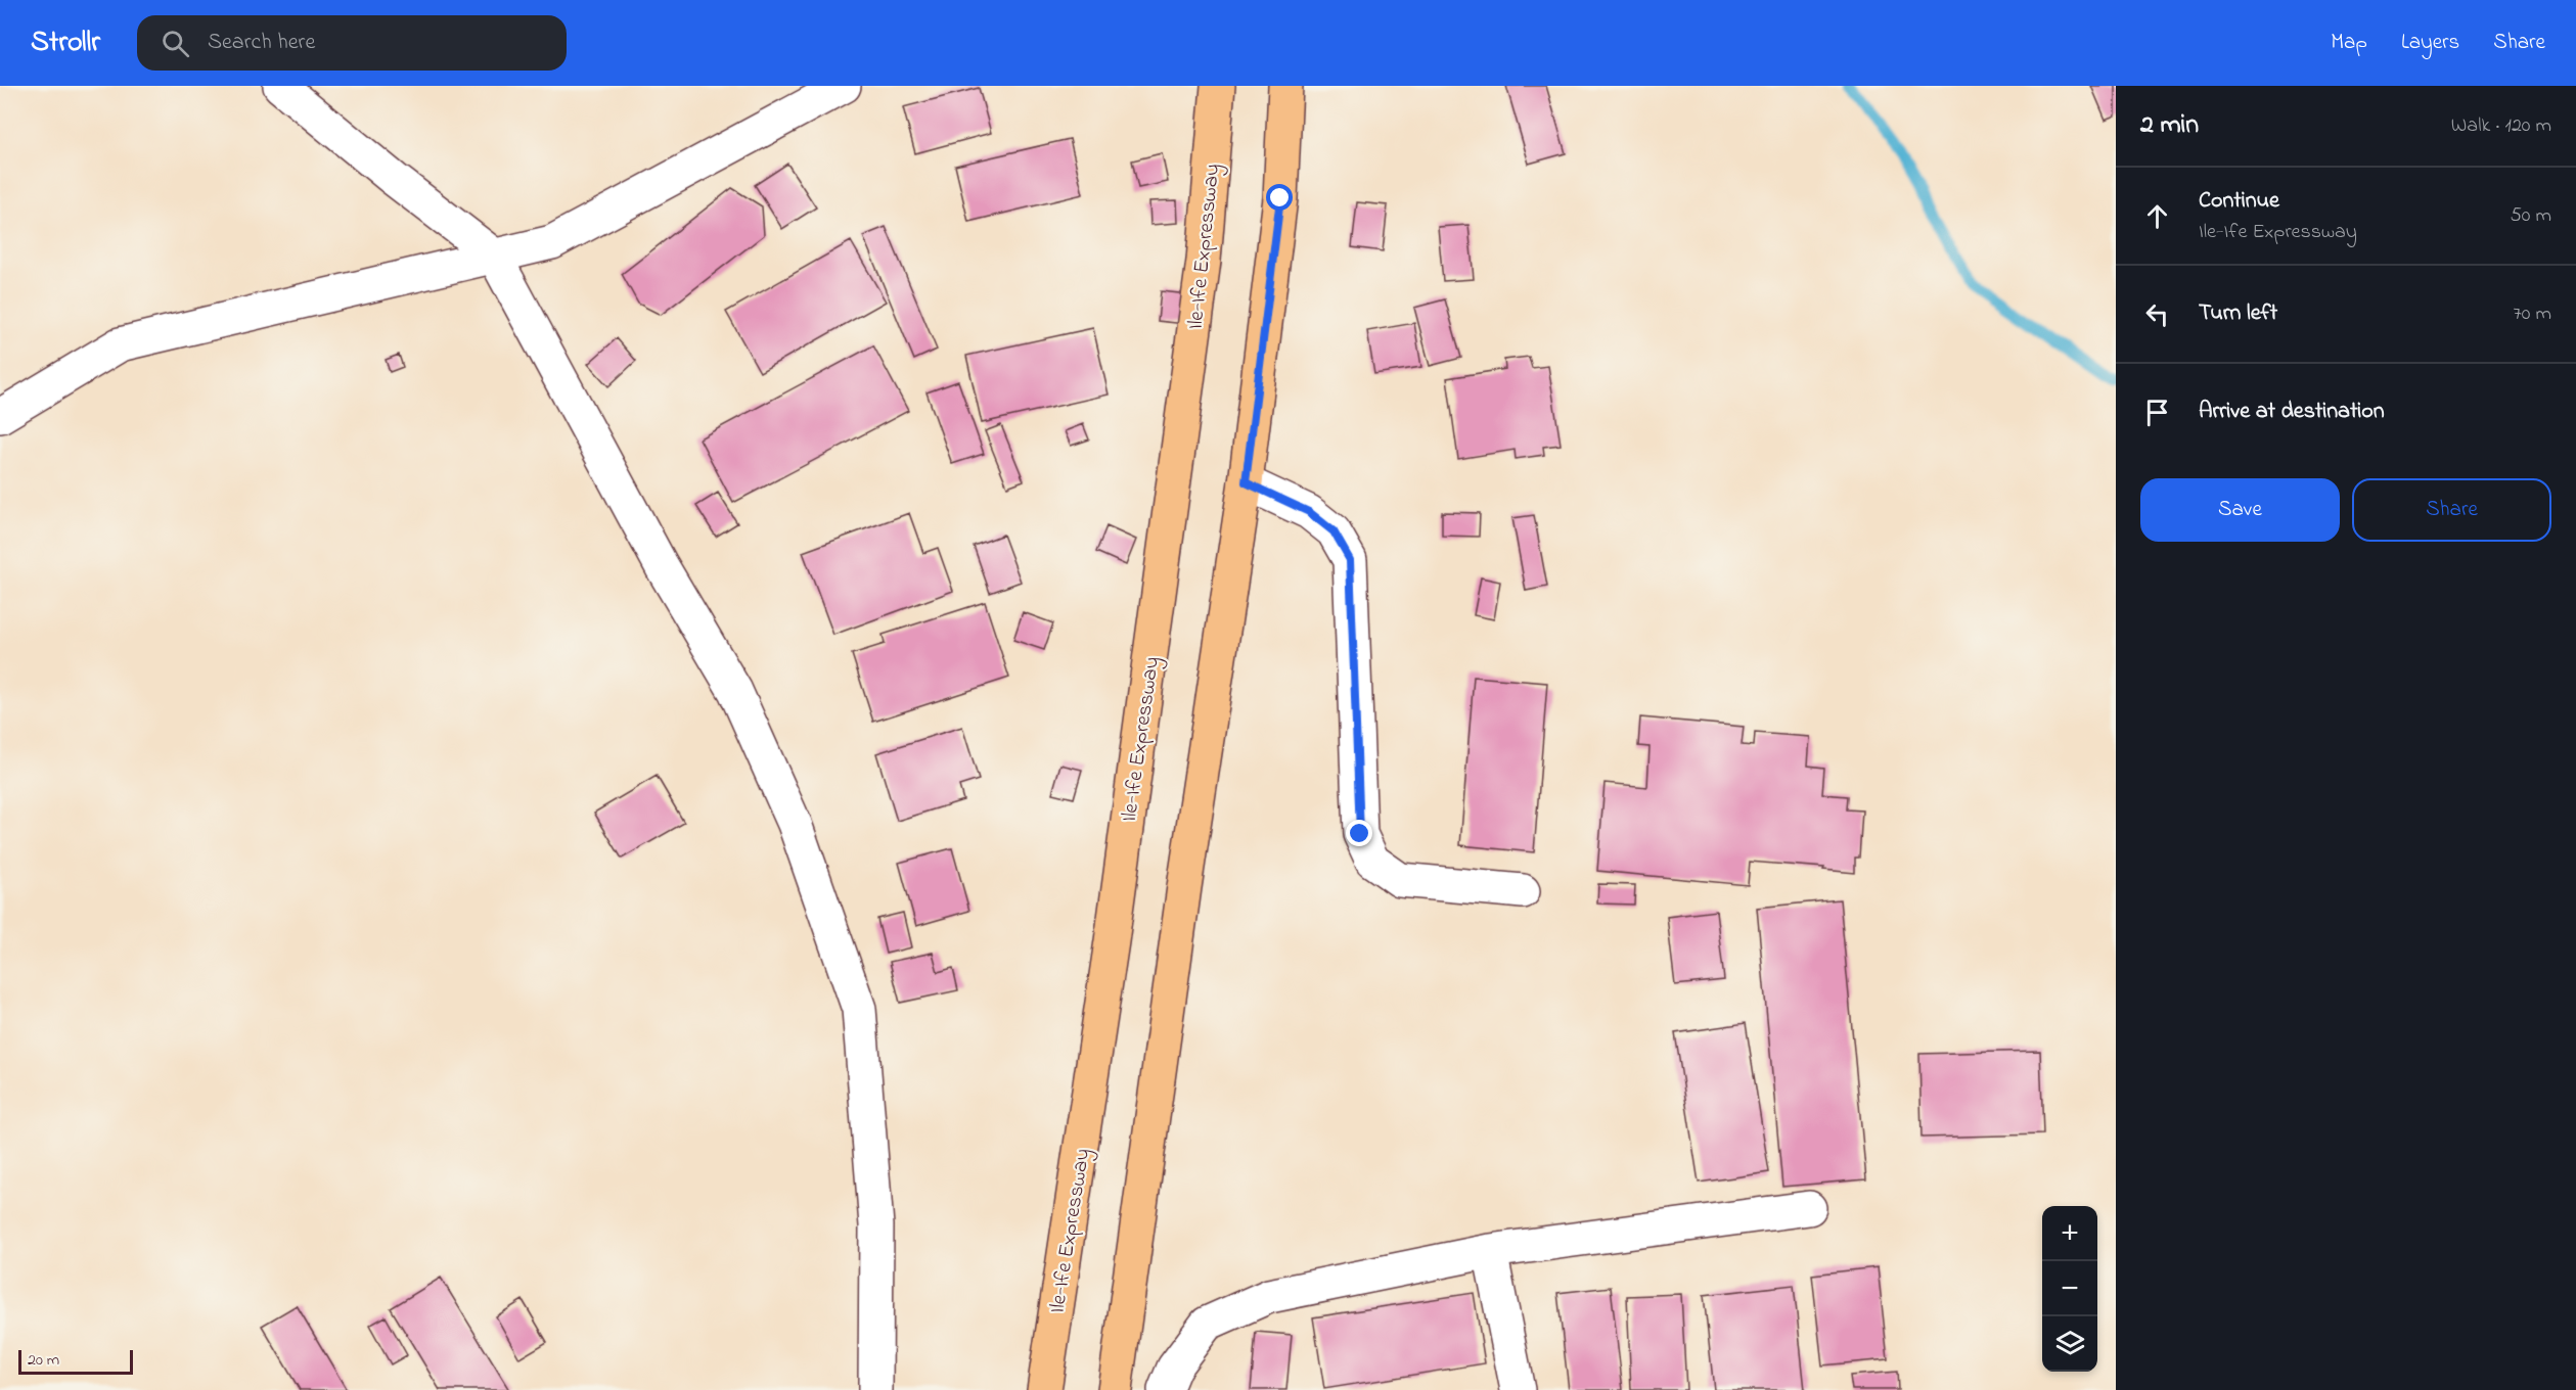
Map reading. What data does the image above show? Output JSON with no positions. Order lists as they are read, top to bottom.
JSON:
{
  "streets": {
    "main road": ["Ile-Ife Expressway"]
  },
  "scale_bar": "20 m",
  "page": {
    "header": "Strollr",
    "search": "Search here",
    "nav": ["Map", "Layers", "Share"],
    "heading": ["2 min", "Walk · 120 m"],
    "list": [
      ["Continue", "Ile-Ife Expressway", "50 m"],
      ["Turn left", "70 m"],
      "Arrive at destination"
    ],
    "buttons": ["Save", "Share"],
    "map_buttons": ["+", "−"],
    "scale": "20 m"
  }
}
